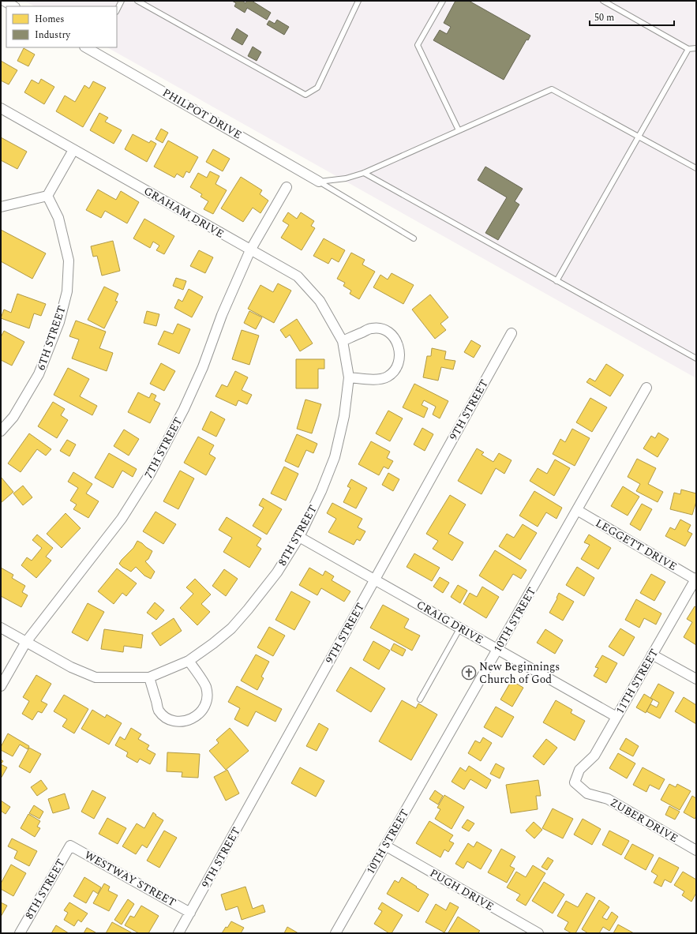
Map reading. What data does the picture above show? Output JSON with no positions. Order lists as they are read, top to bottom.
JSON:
{
  "streets": {
    "street": [
      "PHILPOT DRIVE",
      "GRAHAM DRIVE",
      "6TH STREET",
      "9TH STREET",
      "7TH STREET",
      "8TH STREET",
      "LEGGETT DRIVE",
      "10TH STREET",
      "CRAIG DRIVE",
      "11TH STREET",
      "ZUBER DRIVE",
      "WESTWAY STREET",
      "PUGH DRIVE"
    ]
  },
  "crossings": [
    ["GRAHAM DRIVE", "7TH STREET"],
    ["GRAHAM DRIVE", "8TH STREET"],
    ["9TH STREET", "CRAIG DRIVE"],
    ["9TH STREET", "WESTWAY STREET"],
    ["8TH STREET", "CRAIG DRIVE"],
    ["8TH STREET", "WESTWAY STREET"],
    ["LEGGETT DRIVE", "10TH STREET"],
    ["LEGGETT DRIVE", "11TH STREET"],
    ["10TH STREET", "CRAIG DRIVE"],
    ["10TH STREET", "PUGH DRIVE"],
    ["CRAIG DRIVE", "11TH STREET"],
    ["11TH STREET", "ZUBER DRIVE"]
  ],
  "places": {
    "church": ["New Beginnings Church of God"]
  },
  "legend": ["Homes", "Industry"],
  "scale_bar": "50 m"
}
